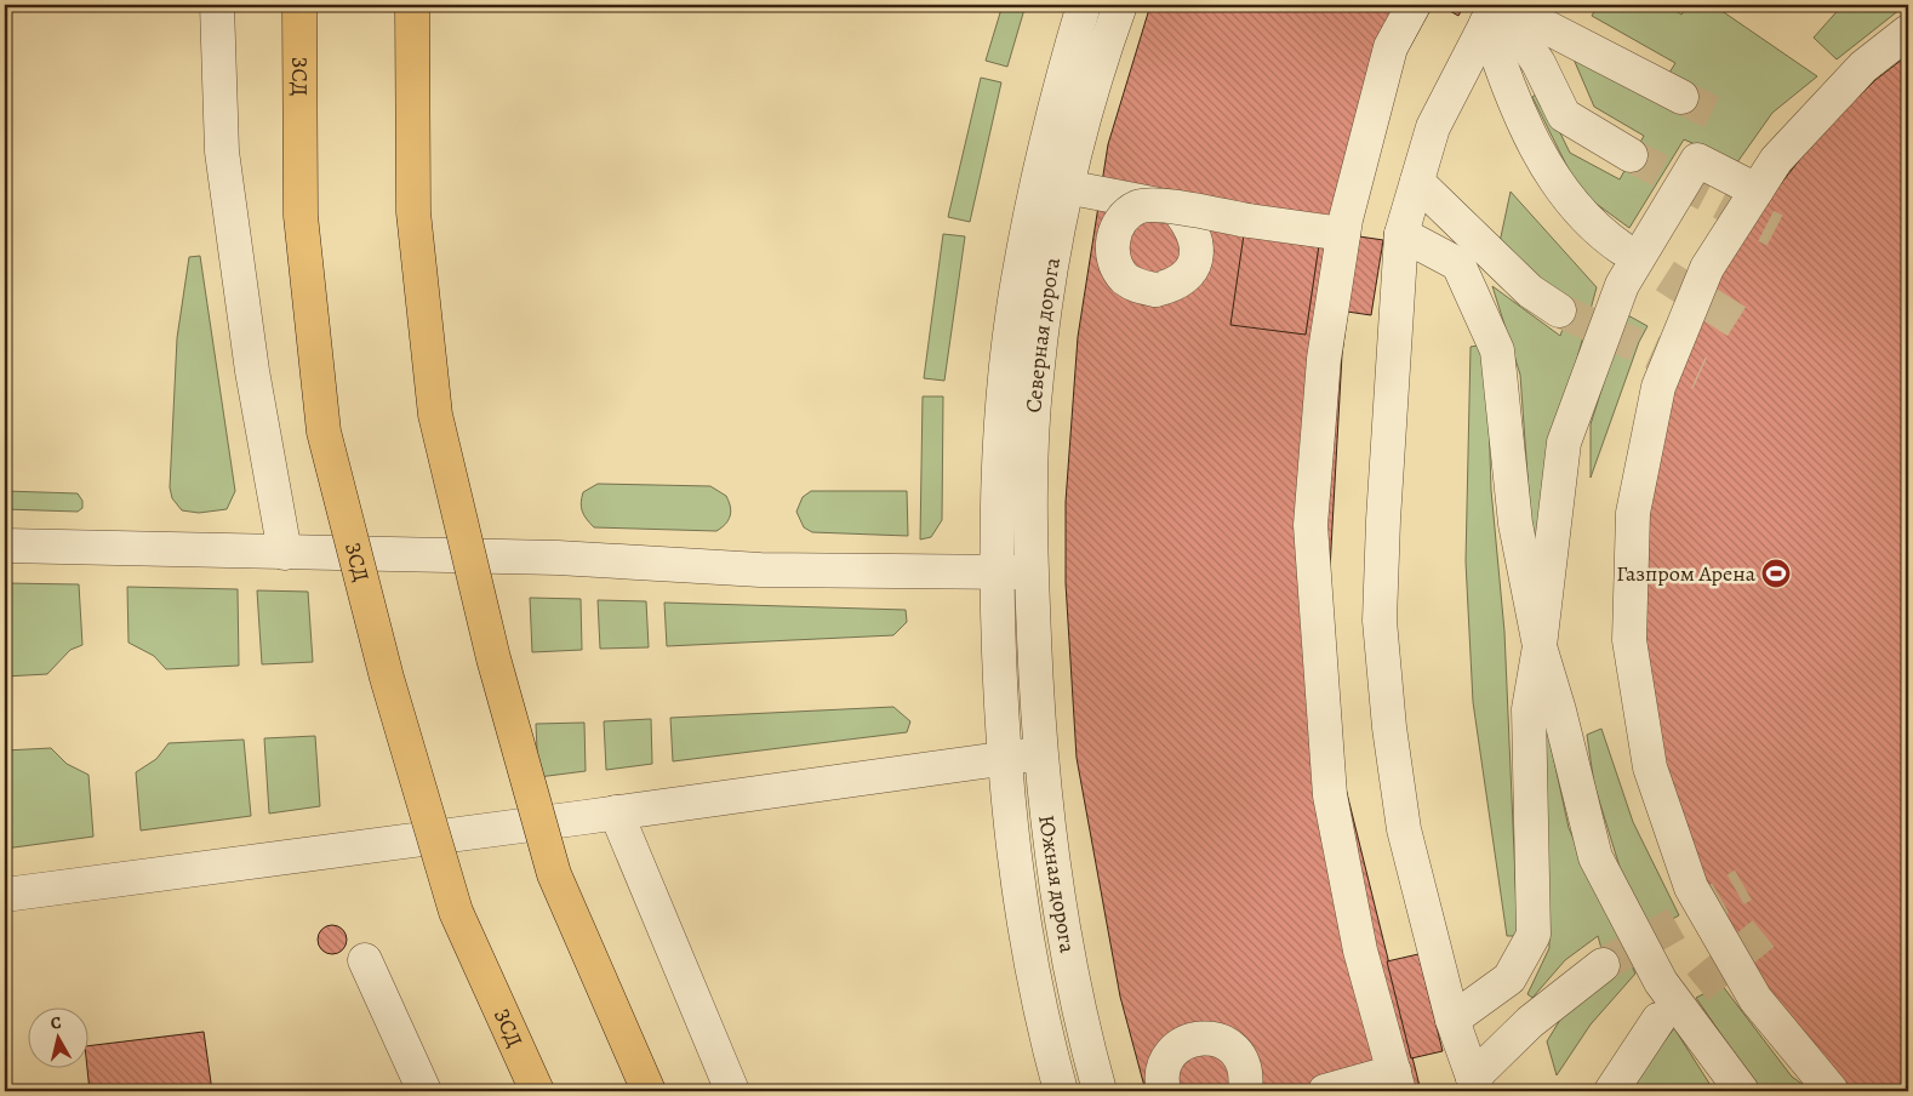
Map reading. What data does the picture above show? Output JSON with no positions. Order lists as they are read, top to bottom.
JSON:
{
  "streets": {
    "highway": ["ЗСД"],
    "street": ["Северная дорога", "Южная дорога"]
  },
  "crossings": [
    ["Северная дорога", "Южная дорога"]
  ],
  "places": {
    "sports": ["Газпром Арена"]
  },
  "north": "top"
}
